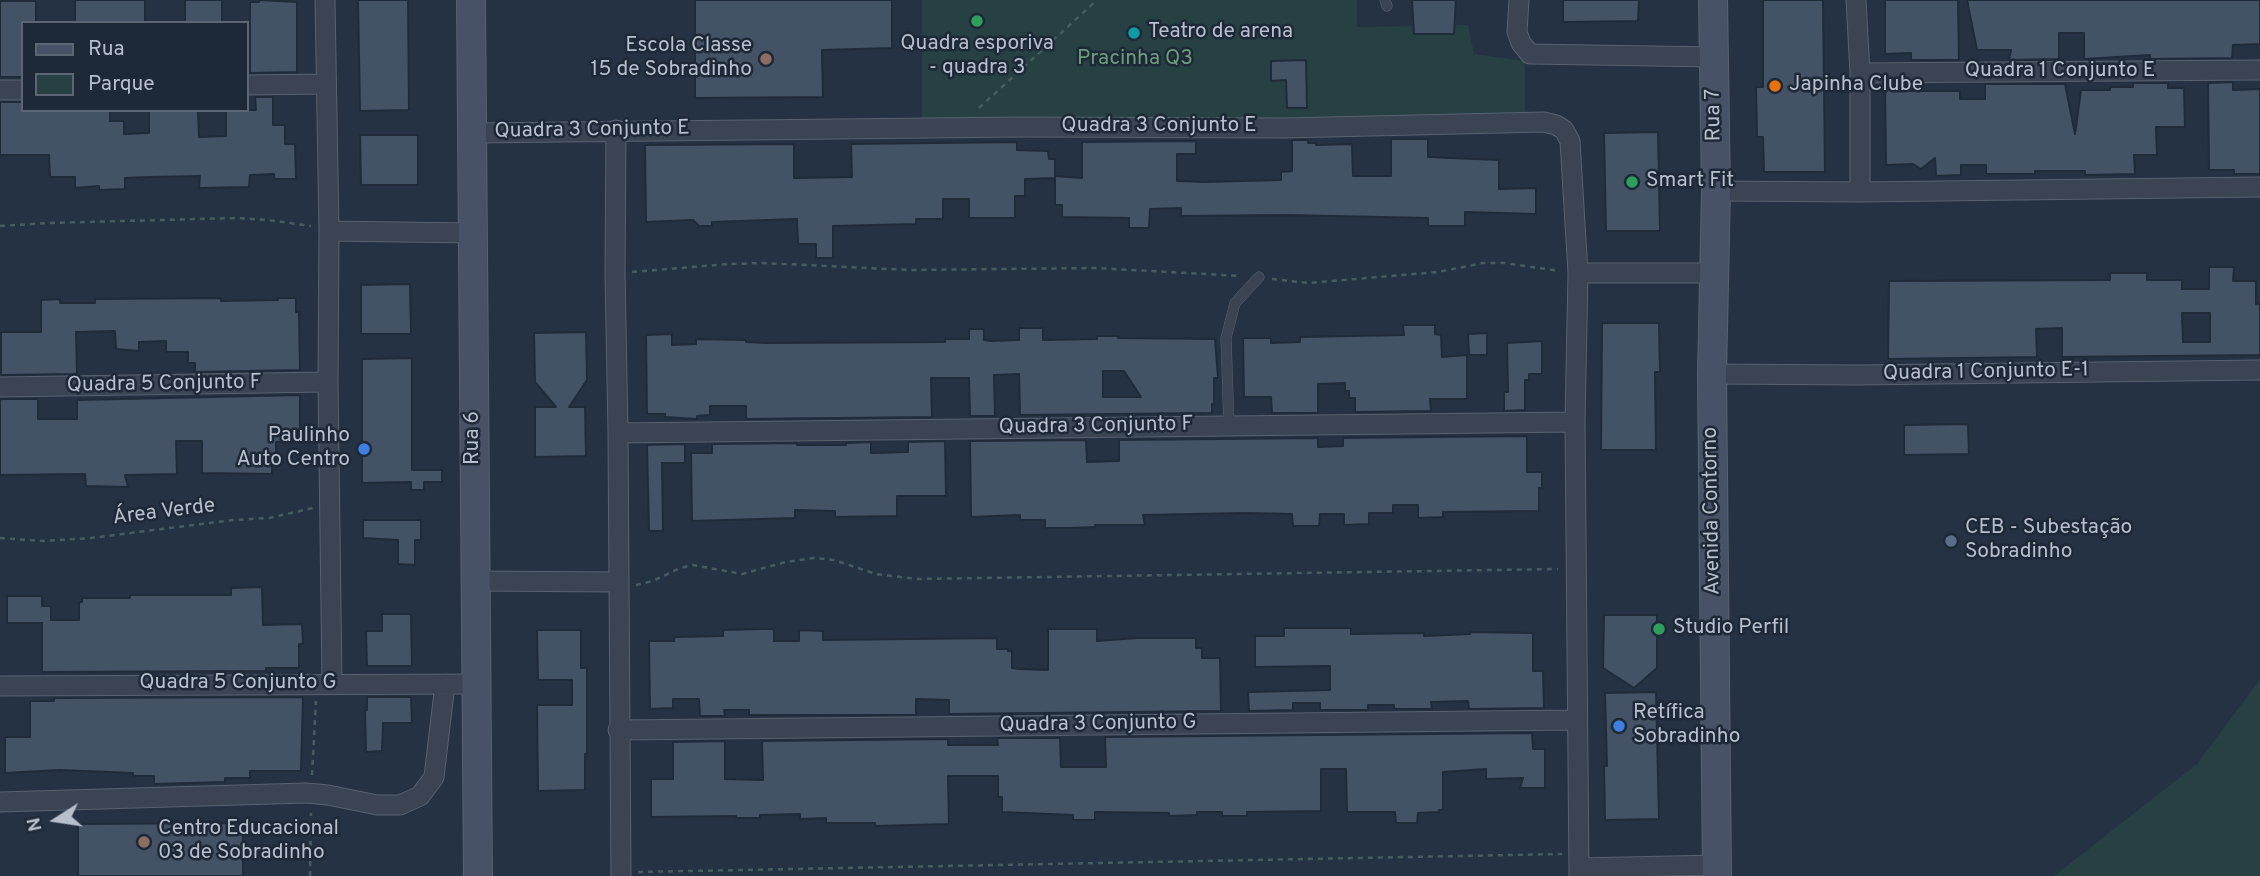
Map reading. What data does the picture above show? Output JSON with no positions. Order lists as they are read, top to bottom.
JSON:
{
  "streets": {
    "street": [
      "Quadra 1 Conjunto E",
      "Rua 7",
      "Quadra 3 Conjunto E",
      "Quadra 1 Conjunto E-1",
      "Quadra 5 Conjunto F",
      "Quadra 3 Conjunto F",
      "Rua 6",
      "Avenida Contorno",
      "Quadra 5 Conjunto G",
      "Quadra 3 Conjunto G"
    ],
    "path": ["Área Verde"]
  },
  "crossings": [
    ["Rua 7", "Avenida Contorno"],
    ["Quadra 3 Conjunto E", "Quadra 3 Conjunto F"],
    ["Quadra 3 Conjunto E", "Rua 6"],
    ["Quadra 3 Conjunto E", "Quadra 3 Conjunto G"],
    ["Quadra 1 Conjunto E-1", "Avenida Contorno"],
    ["Rua 6", "Quadra 5 Conjunto G"]
  ],
  "parks": ["Pracinha Q3"],
  "places": [
    "Quadra esporiva - quadra 3",
    "Teatro de arena",
    "Escola Classe 15 de Sobradinho",
    "Japinha Clube",
    "Smart Fit",
    "Paulinho Auto Centro",
    "CEB - Subestação Sobradinho",
    "Studio Perfil",
    "Retífica Sobradinho",
    "Centro Educacional 03 de Sobradinho"
  ],
  "legend": ["Rua", "Parque"],
  "north": "left"
}
